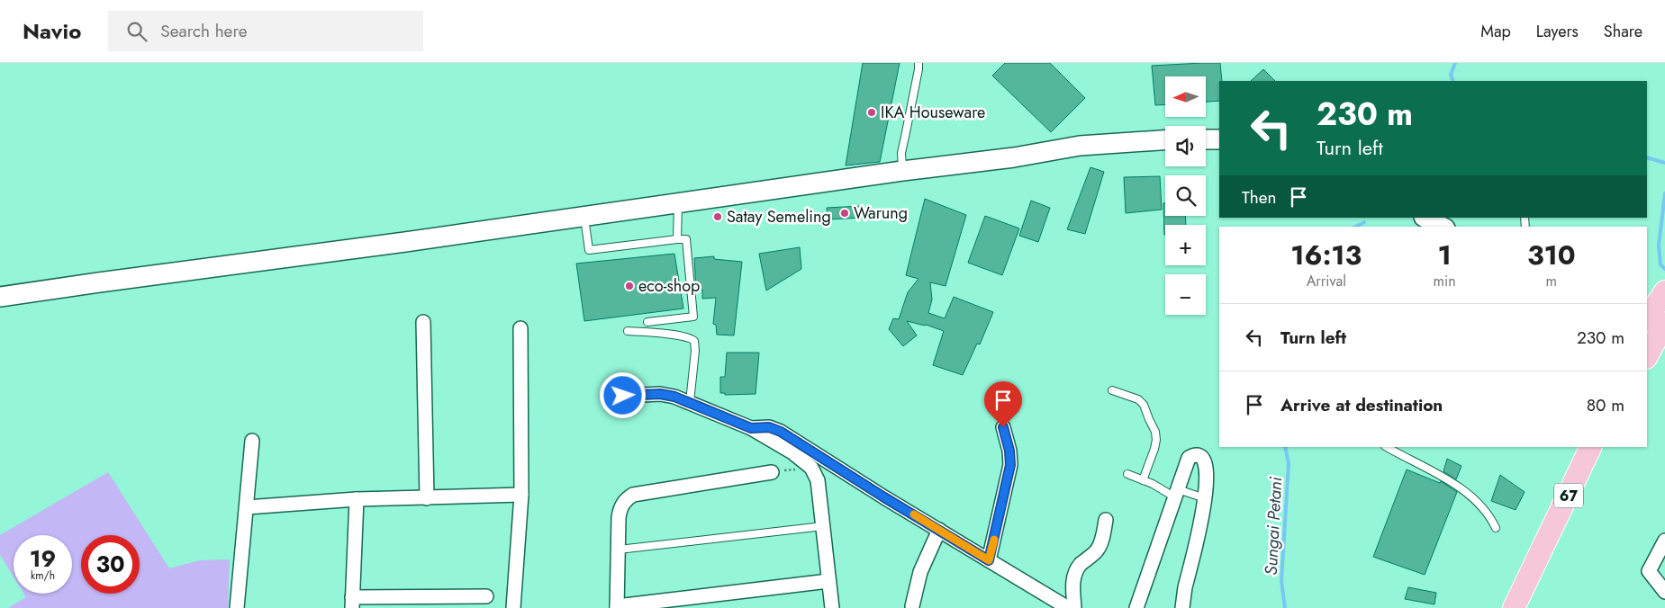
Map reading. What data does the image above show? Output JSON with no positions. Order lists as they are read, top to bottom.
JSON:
{
  "streets": {
    "main road": ["67"]
  },
  "water": ["Sungai Petani"],
  "places": [
    "IKA Houseware",
    "Warung",
    "Satay Semeling",
    "eco-shop"
  ],
  "north": "left",
  "page": {
    "header": "Navio",
    "search": "Search here",
    "nav": ["Map", "Layers", "Share"],
    "map_buttons": ["+", "−"],
    "turn": ["230 m", "Turn left"],
    "then": "Then",
    "eta": [
      "16:13",
      "Arrival",
      "1",
      "min",
      "310",
      "m"
    ],
    "list": [
      {
        "name": "Turn left",
        "value": "230 m"
      },
      {
        "name": "Arrive at destination",
        "value": "80 m"
      }
    ],
    "speed": "19 km/h",
    "limit": "30"
  }
}
